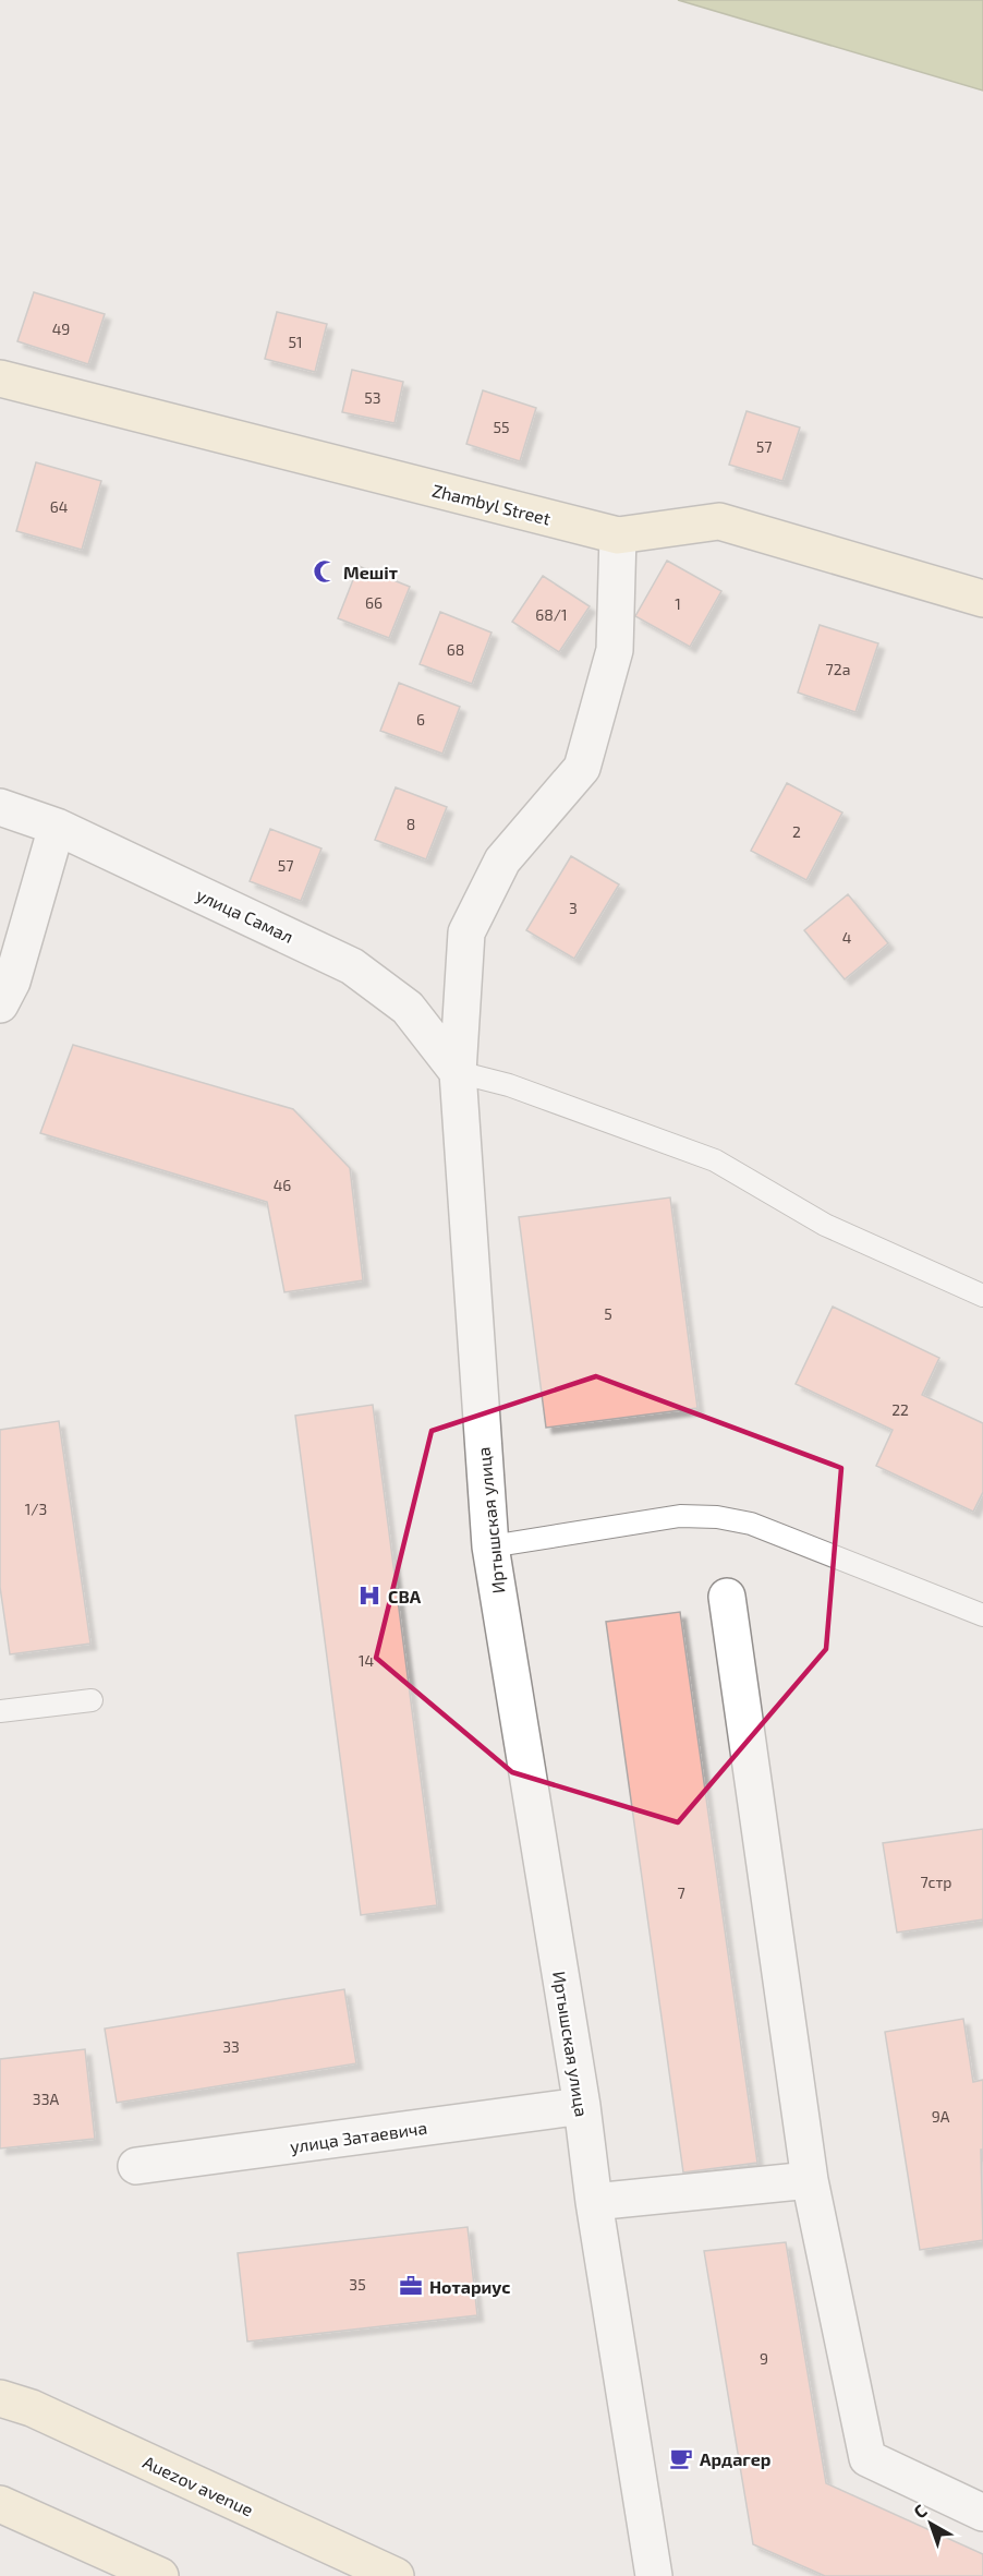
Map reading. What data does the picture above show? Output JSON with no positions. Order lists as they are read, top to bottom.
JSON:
{
  "streets": {
    "street": [
      "Zhambyl Street",
      "улица Самал",
      "Иртышская улица",
      "улица Затаевича",
      "Auezov avenue"
    ]
  },
  "crossings": [
    ["Zhambyl Street", "Иртышская улица"],
    ["улица Самал", "Иртышская улица"],
    ["Иртышская улица", "улица Затаевича"]
  ],
  "places": {
    "mosque": ["Мешіт"],
    "hospital": ["СВА"],
    "office": ["Нотариус"],
    "cafe": ["Ардагер"]
  },
  "house_numbers": [
    "49",
    "51",
    "53",
    "55",
    "57",
    "64",
    "66",
    "1",
    "68/1",
    "68",
    "72а",
    "6",
    "8",
    "2",
    "57",
    "3",
    "4",
    "46",
    "5",
    "22",
    "1/3",
    "14",
    "7стр",
    "7",
    "33",
    "33А",
    "9А",
    "35",
    "9"
  ],
  "north": "top left"
}
